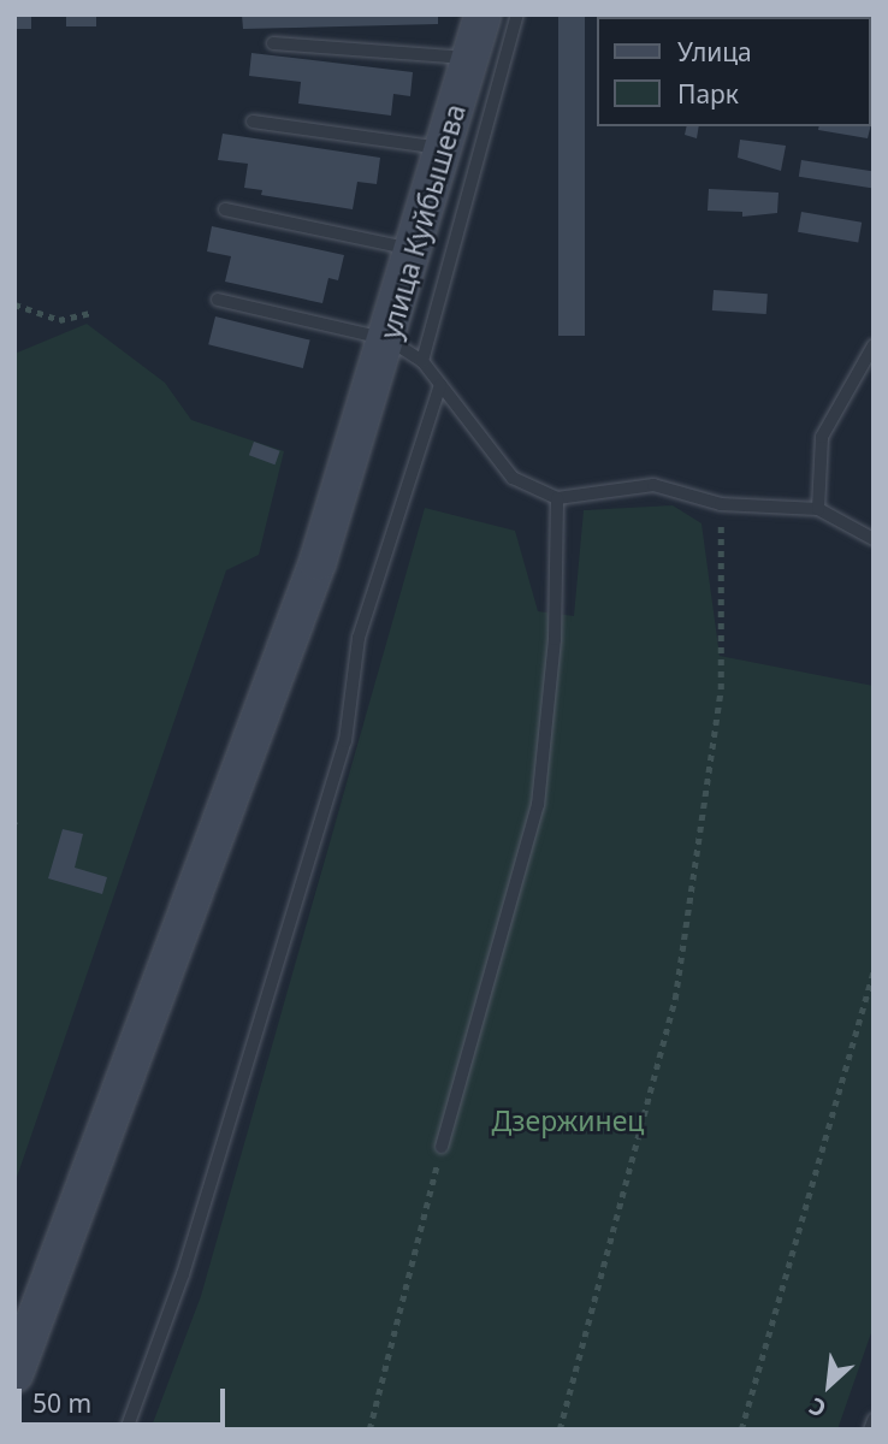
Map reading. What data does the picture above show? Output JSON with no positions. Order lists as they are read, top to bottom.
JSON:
{
  "streets": {
    "main road": ["улица Куйбышева"]
  },
  "parks": ["Дзержинец"],
  "legend": ["Улица", "Парк"],
  "scale_bar": "50 m",
  "north": "bottom left"
}
